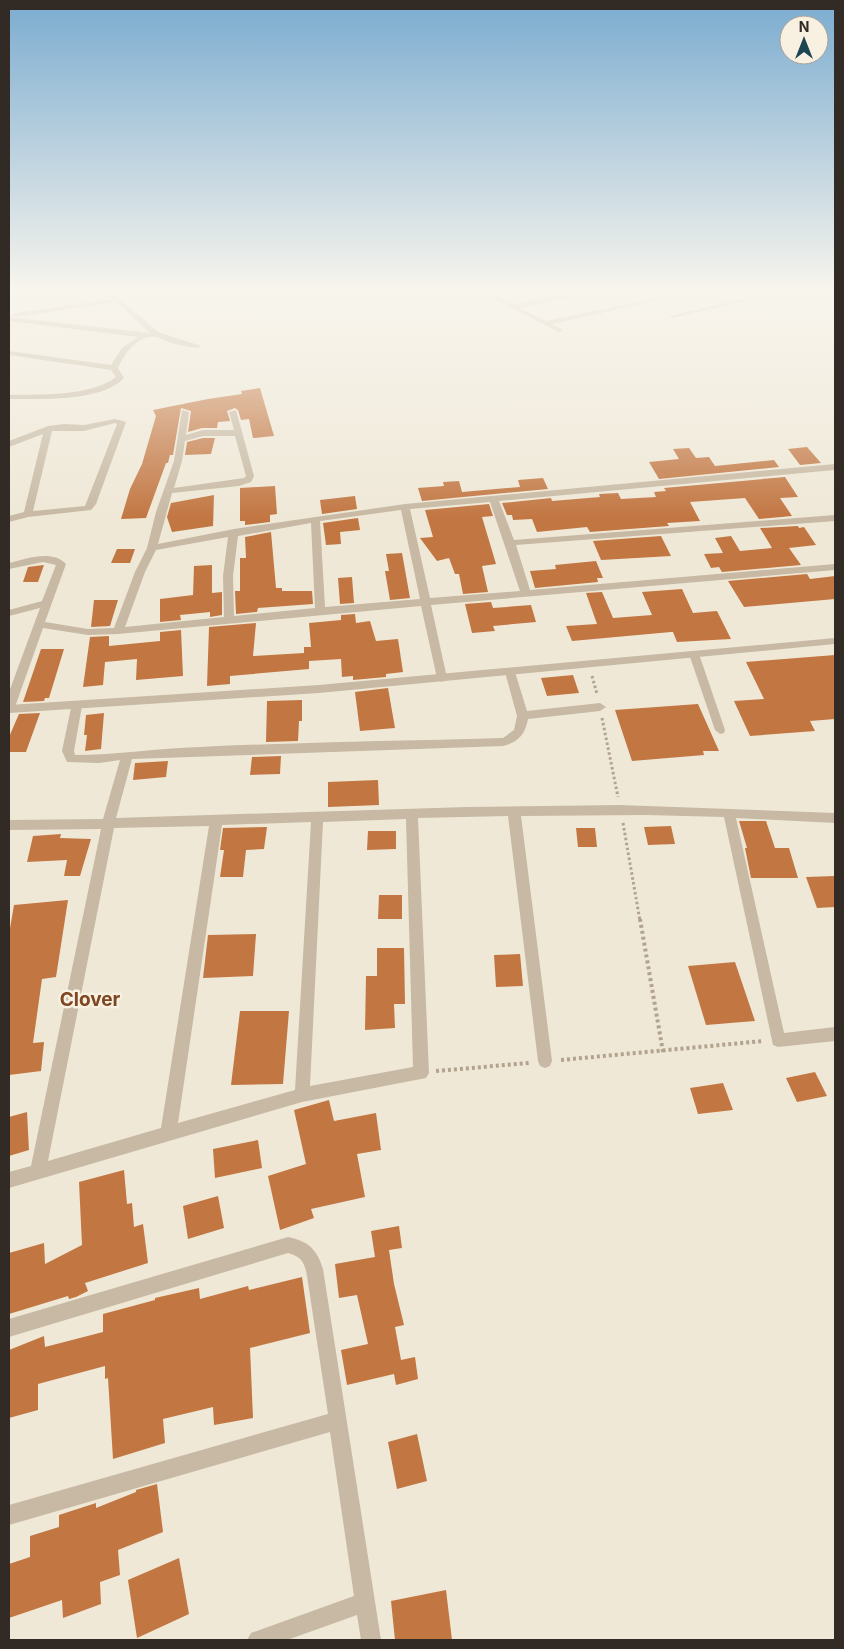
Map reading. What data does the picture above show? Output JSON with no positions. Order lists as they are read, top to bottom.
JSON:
{
  "districts": ["Clover"],
  "north": "top"
}
